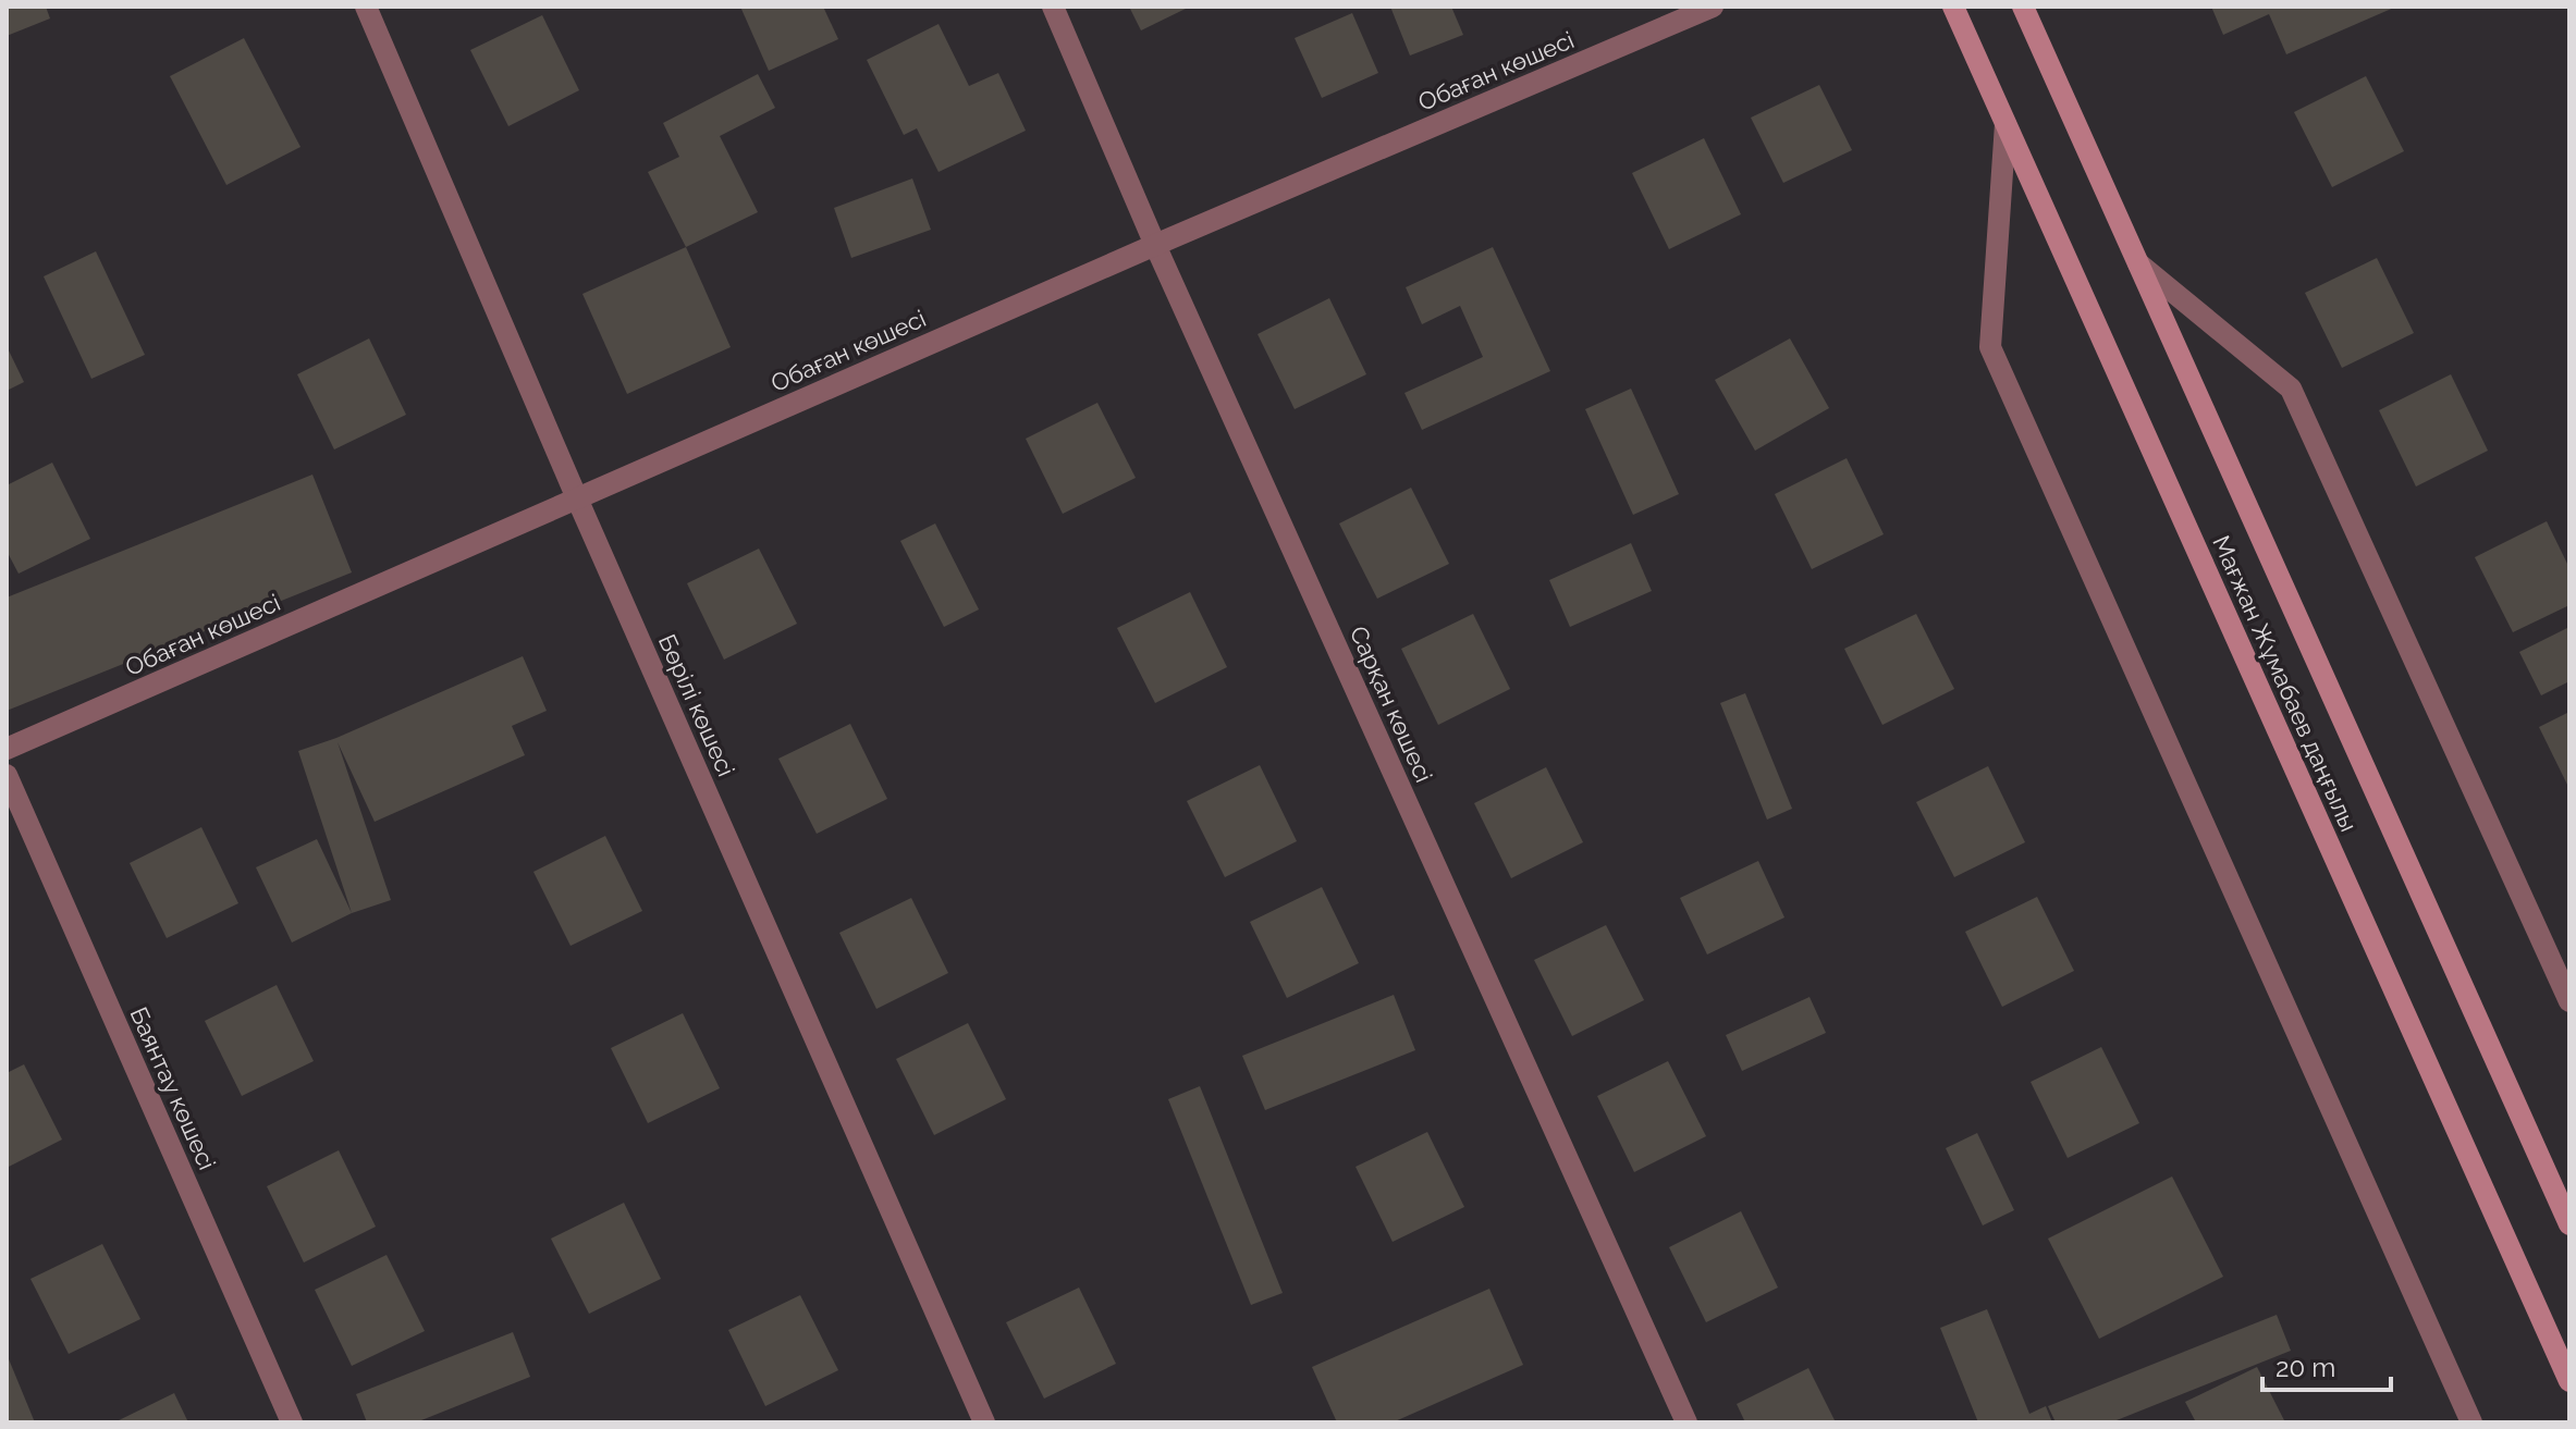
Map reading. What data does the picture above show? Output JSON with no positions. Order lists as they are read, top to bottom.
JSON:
{
  "streets": {
    "main road": ["Мағжан Жұмабаев даңғылы"],
    "street": [
      "Обаған көшесі",
      "Сарқан көшесі",
      "Бөрілі көшесі",
      "Баянтау көшесі"
    ]
  },
  "crossings": [
    ["Обаған көшесі", "Сарқан көшесі"],
    ["Обаған көшесі", "Бөрілі көшесі"]
  ],
  "scale_bar": "20 m"
}
